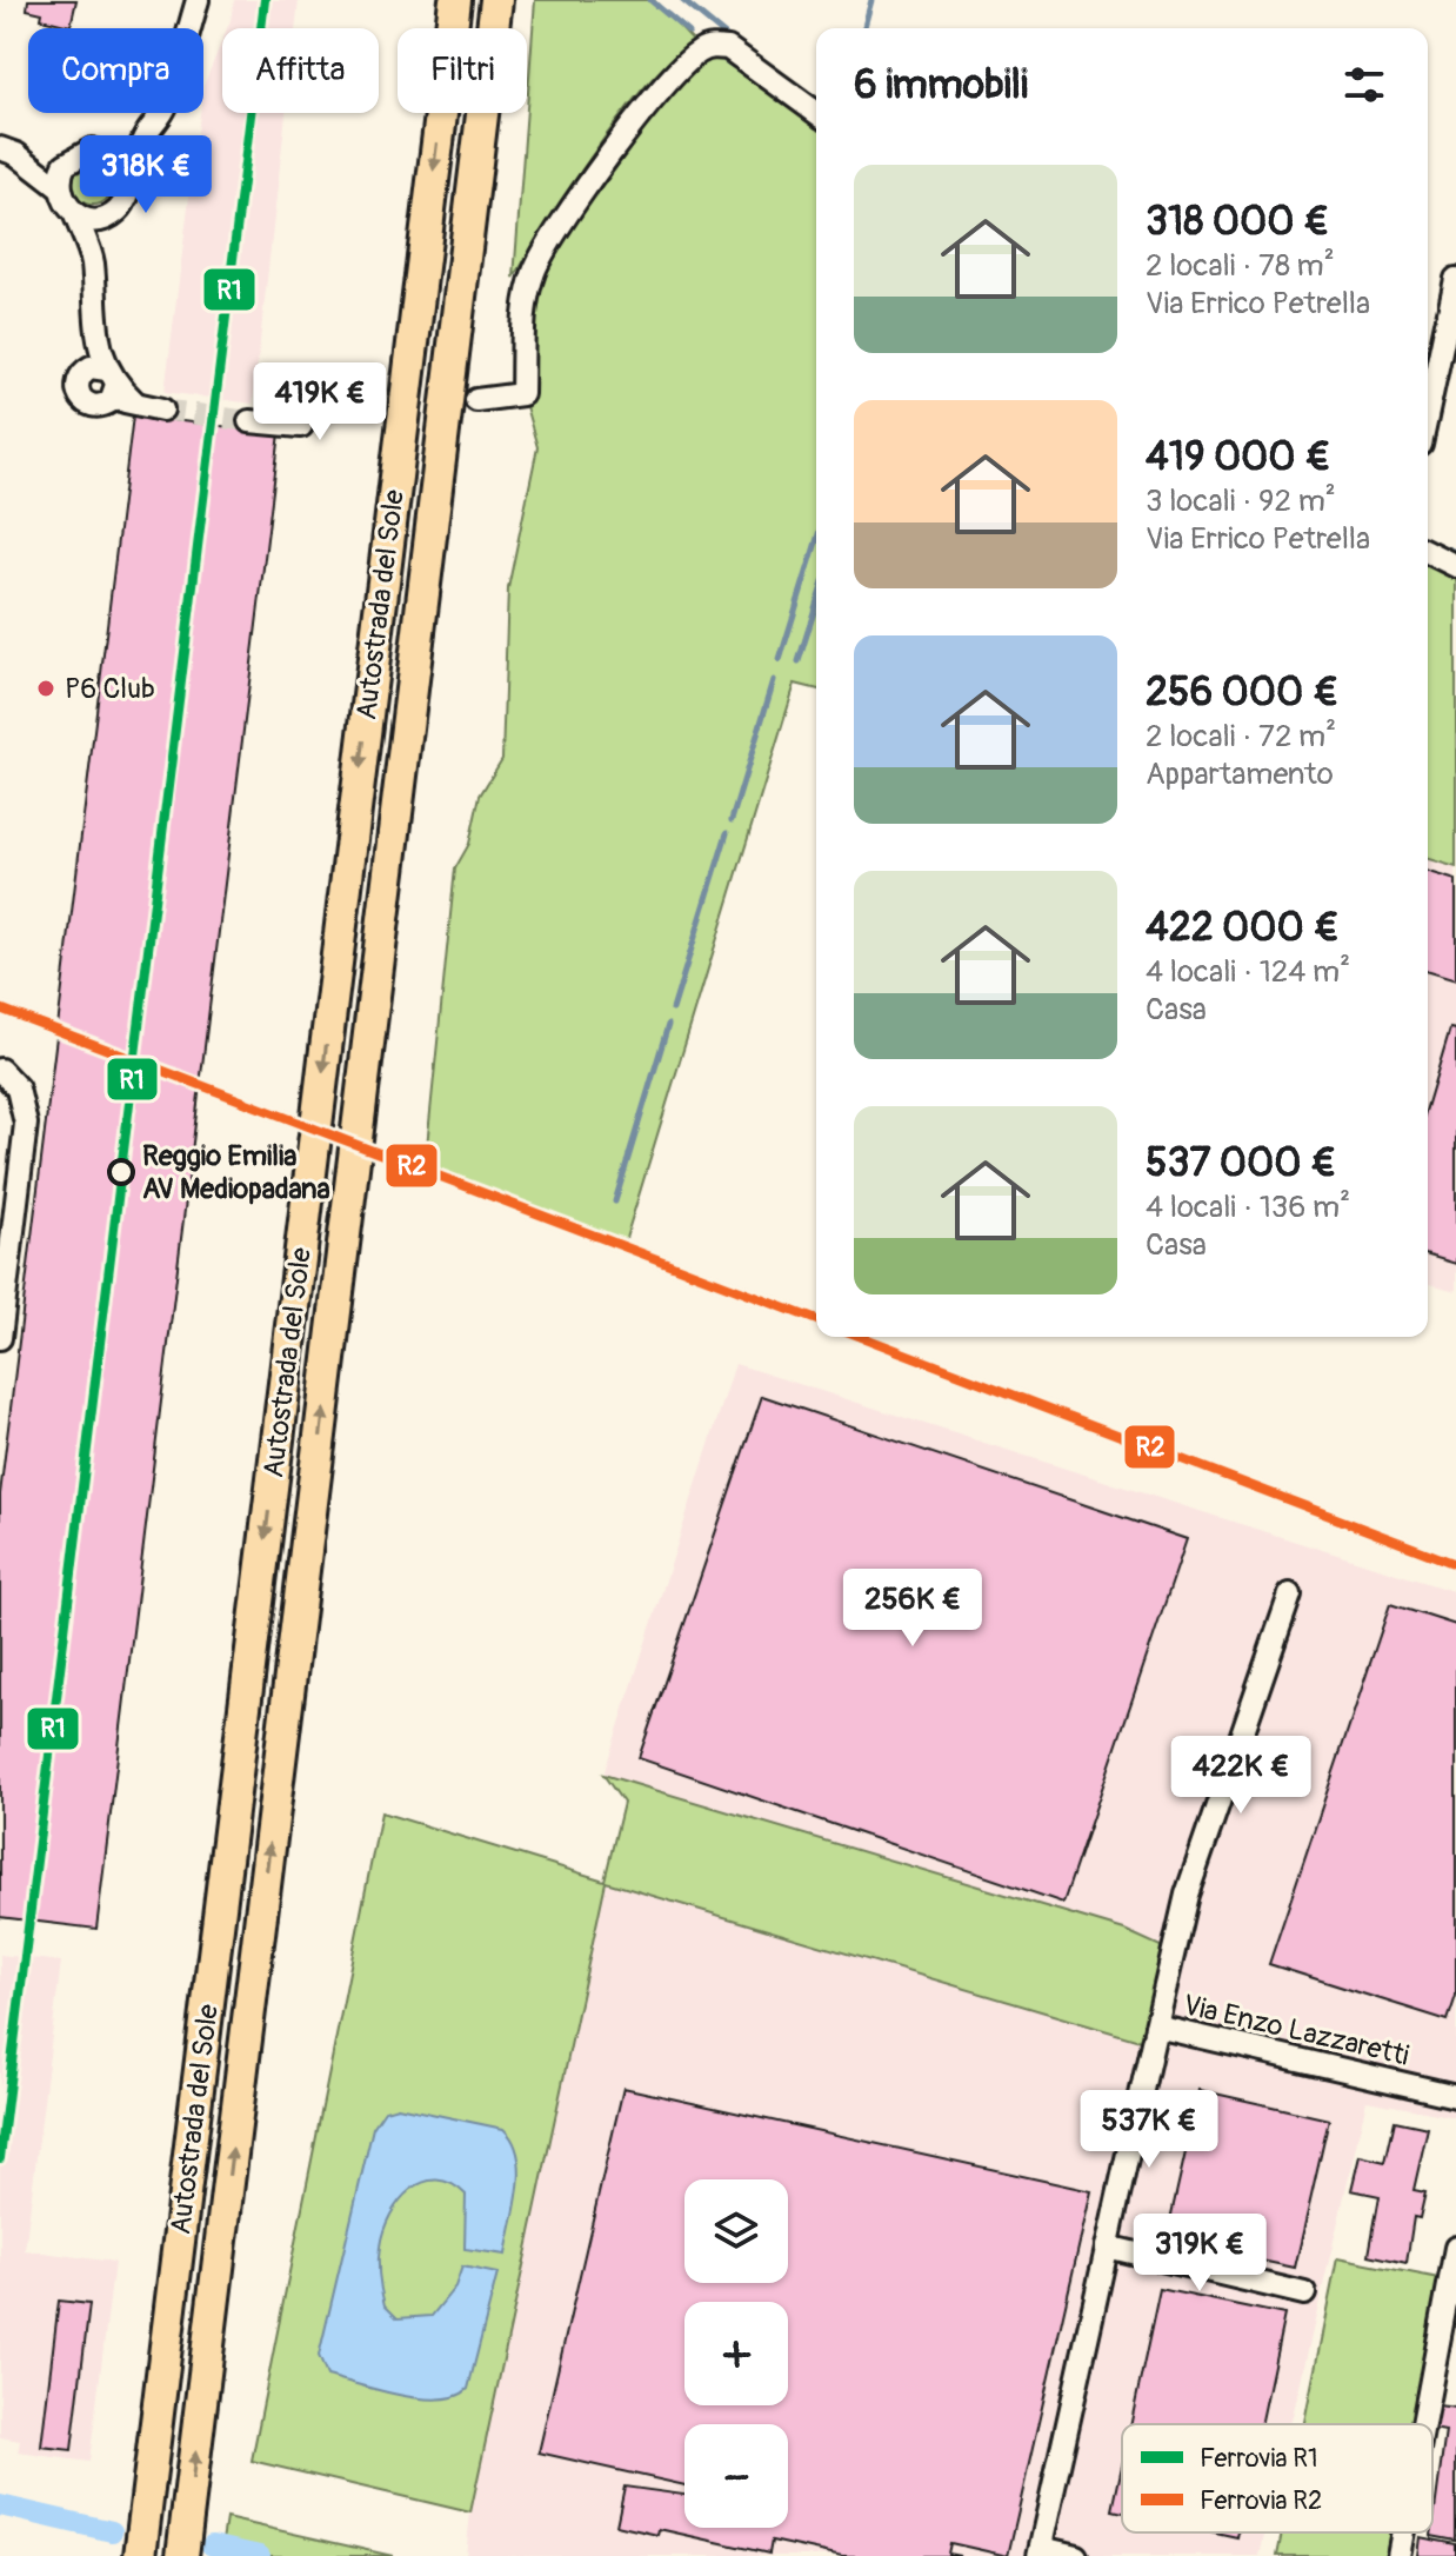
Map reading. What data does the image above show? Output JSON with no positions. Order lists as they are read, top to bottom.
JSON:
{
  "streets": {
    "highway": ["Autostrada del Sole"],
    "street": ["Via Enzo Lazzaretti"]
  },
  "places": ["P6 Club", "Reggio Emilia AV Mediopadana"],
  "lines": ["rail line R1", "rail line R2"],
  "legend": ["Ferrovia R1", "Ferrovia R2"],
  "page": {
    "chip": ["Compra", "Affitta", "Filtri"],
    "heading": "6 immobili",
    "price": [
      "318K €",
      "419K €",
      "256K €",
      "422K €",
      "537K €",
      "319K €"
    ],
    "list": [
      {
        "name": "318 000 €",
        "note": "2 locali · 78 m² · Via Errico Petrella"
      },
      {
        "name": "419 000 €",
        "note": "3 locali · 92 m² · Via Errico Petrella"
      },
      {
        "name": "256 000 €",
        "note": "2 locali · 72 m² · Appartamento"
      },
      {
        "name": "422 000 €",
        "note": "4 locali · 124 m² · Casa"
      },
      {
        "name": "537 000 €",
        "note": "4 locali · 136 m² · Casa"
      }
    ],
    "map_buttons": ["+", "−"]
  }
}
